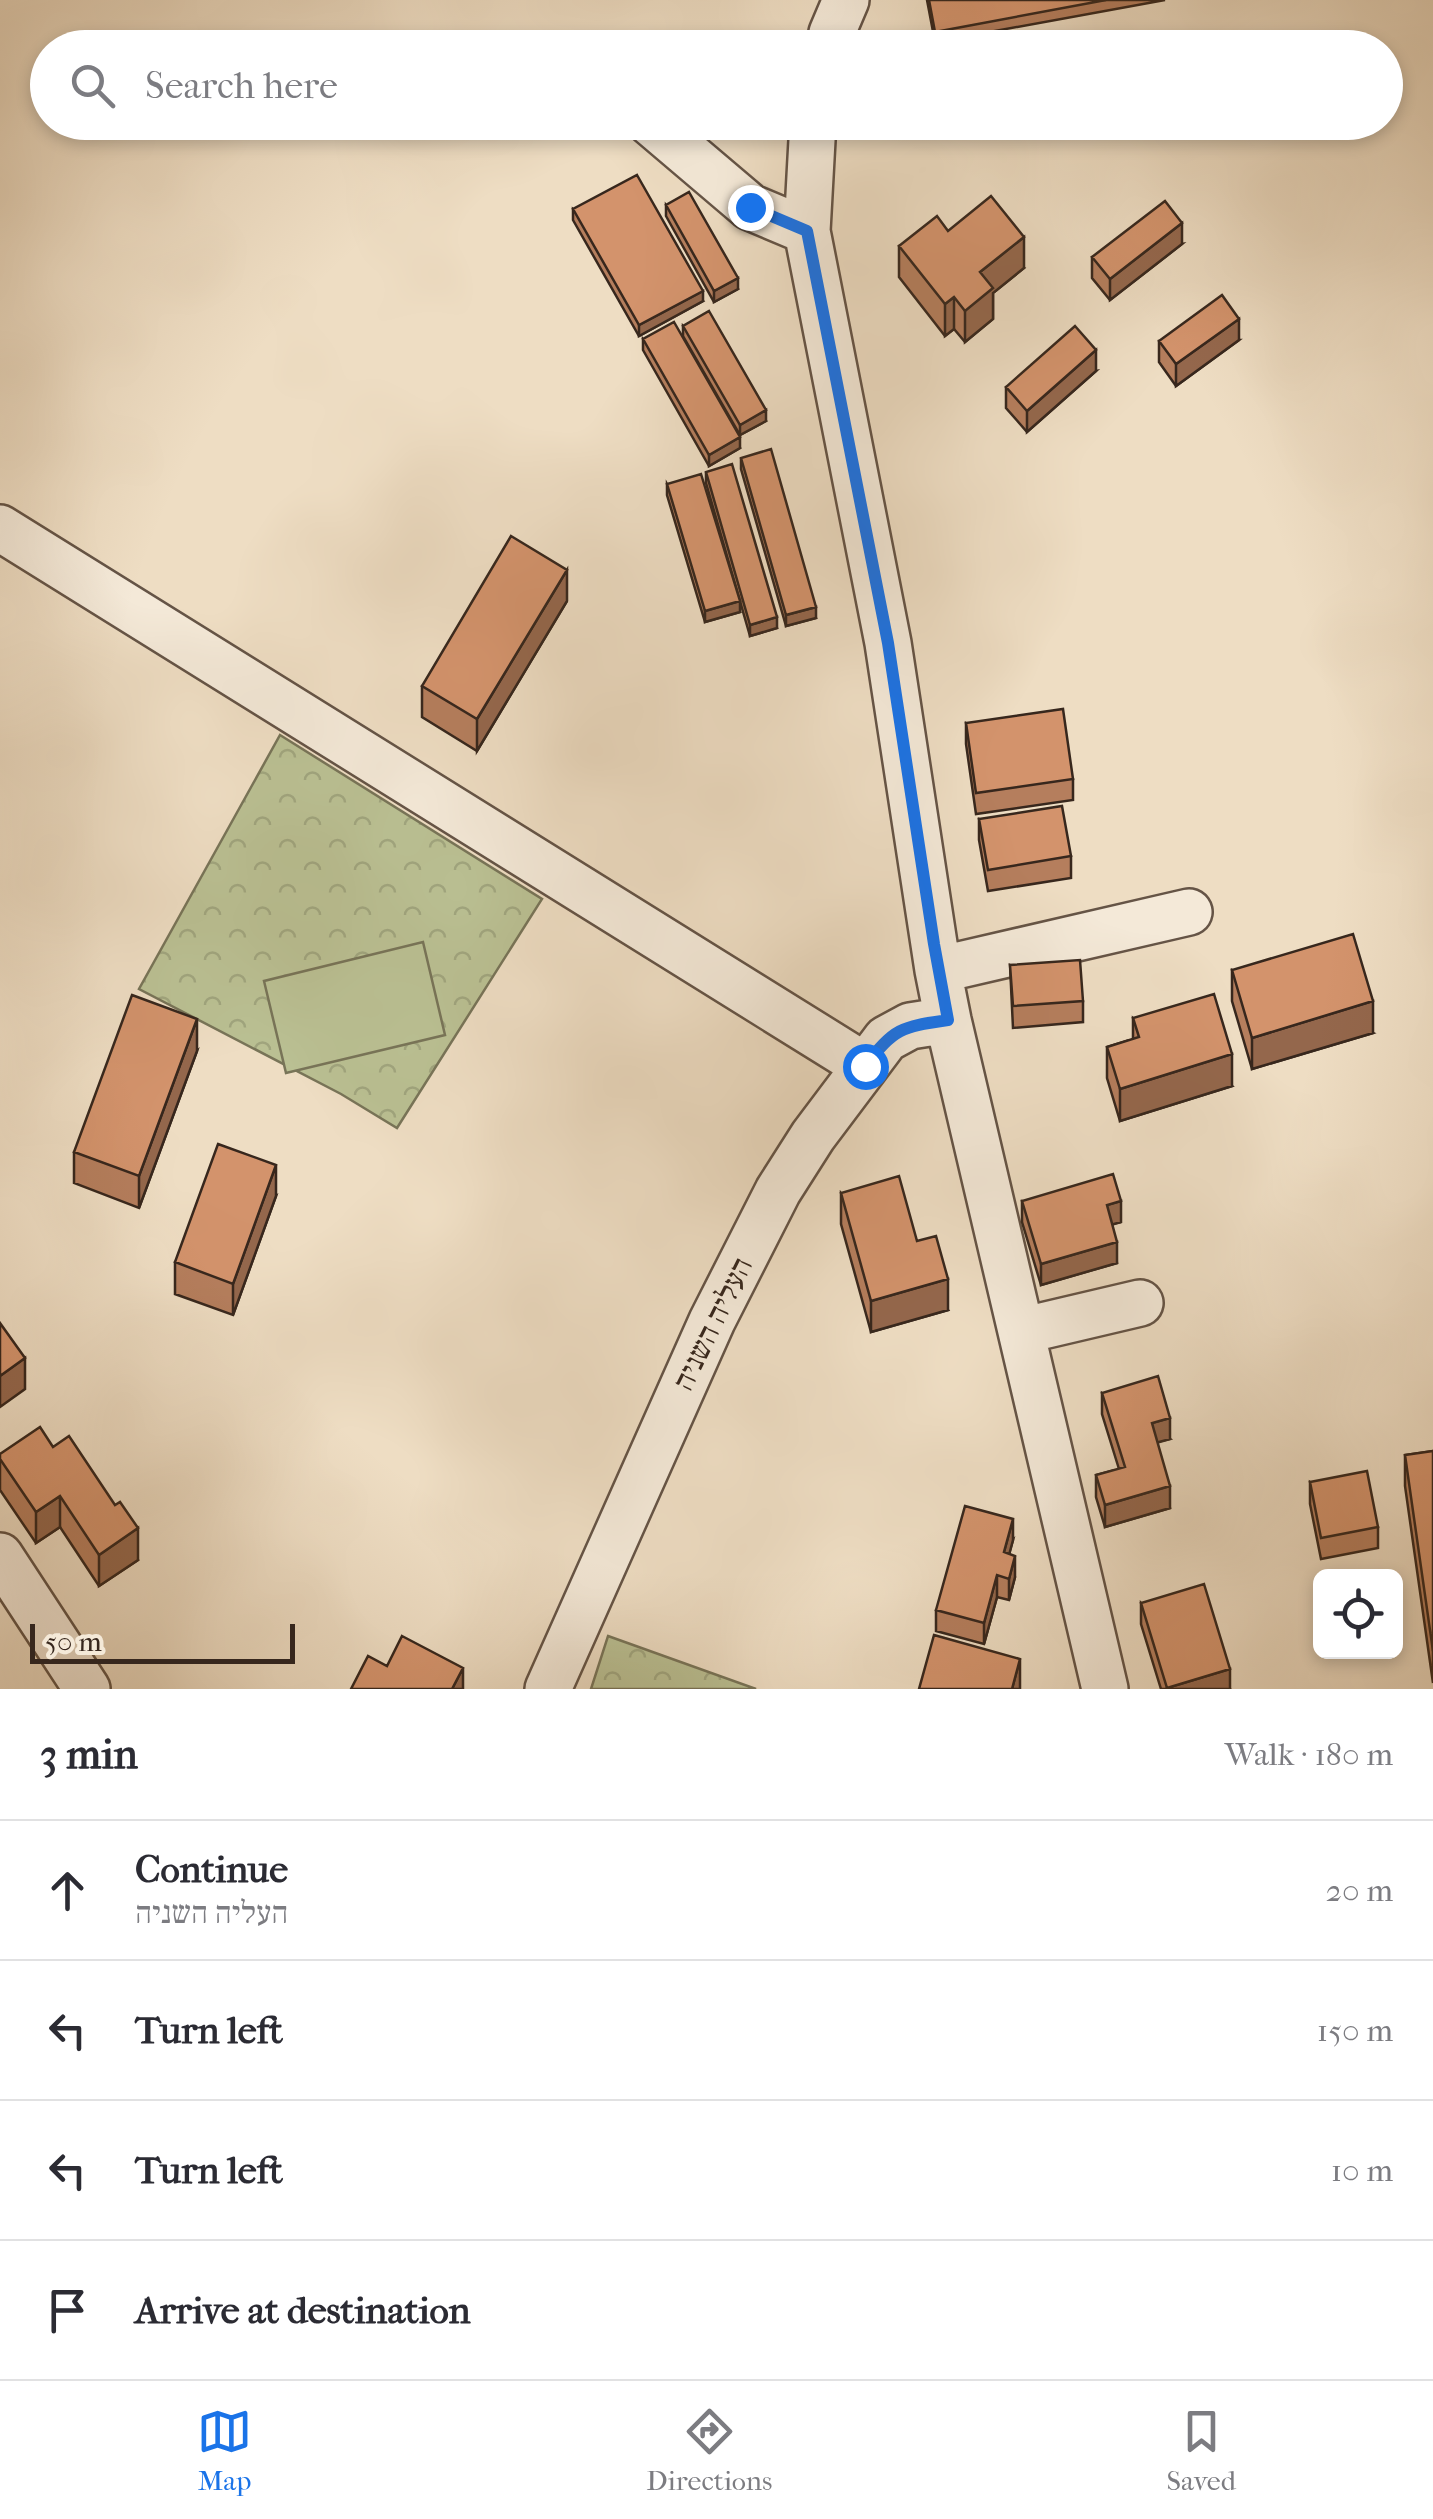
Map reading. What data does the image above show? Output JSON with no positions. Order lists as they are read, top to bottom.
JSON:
{
  "streets": {
    "street": ["העליה השניה"]
  },
  "scale_bar": "50 m",
  "page": {
    "search": "Search here",
    "scale": "50 m",
    "heading": ["3 min", "Walk · 180 m"],
    "list": [
      ["Continue", "העליה השניה", "20 m"],
      ["Turn left", "150 m"],
      ["Turn left", "10 m"],
      "Arrive at destination"
    ],
    "nav": ["Map", "Directions", "Saved"]
  }
}
